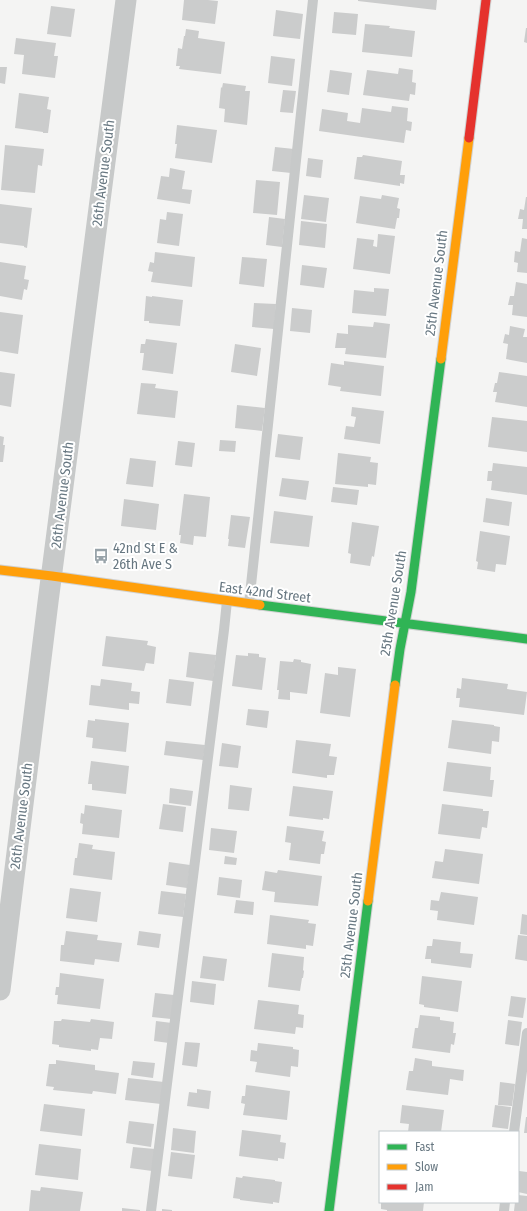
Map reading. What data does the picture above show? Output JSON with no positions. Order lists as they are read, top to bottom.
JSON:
{
  "streets": {
    "street": ["26th Avenue South", "25th Avenue South", "East 42nd Street"]
  },
  "crossings": [
    ["26th Avenue South", "East 42nd Street"],
    ["25th Avenue South", "East 42nd Street"]
  ],
  "places": {
    "bus stop": ["42nd St E & 26th Ave S"]
  },
  "legend": ["Fast", "Slow", "Jam"]
}
